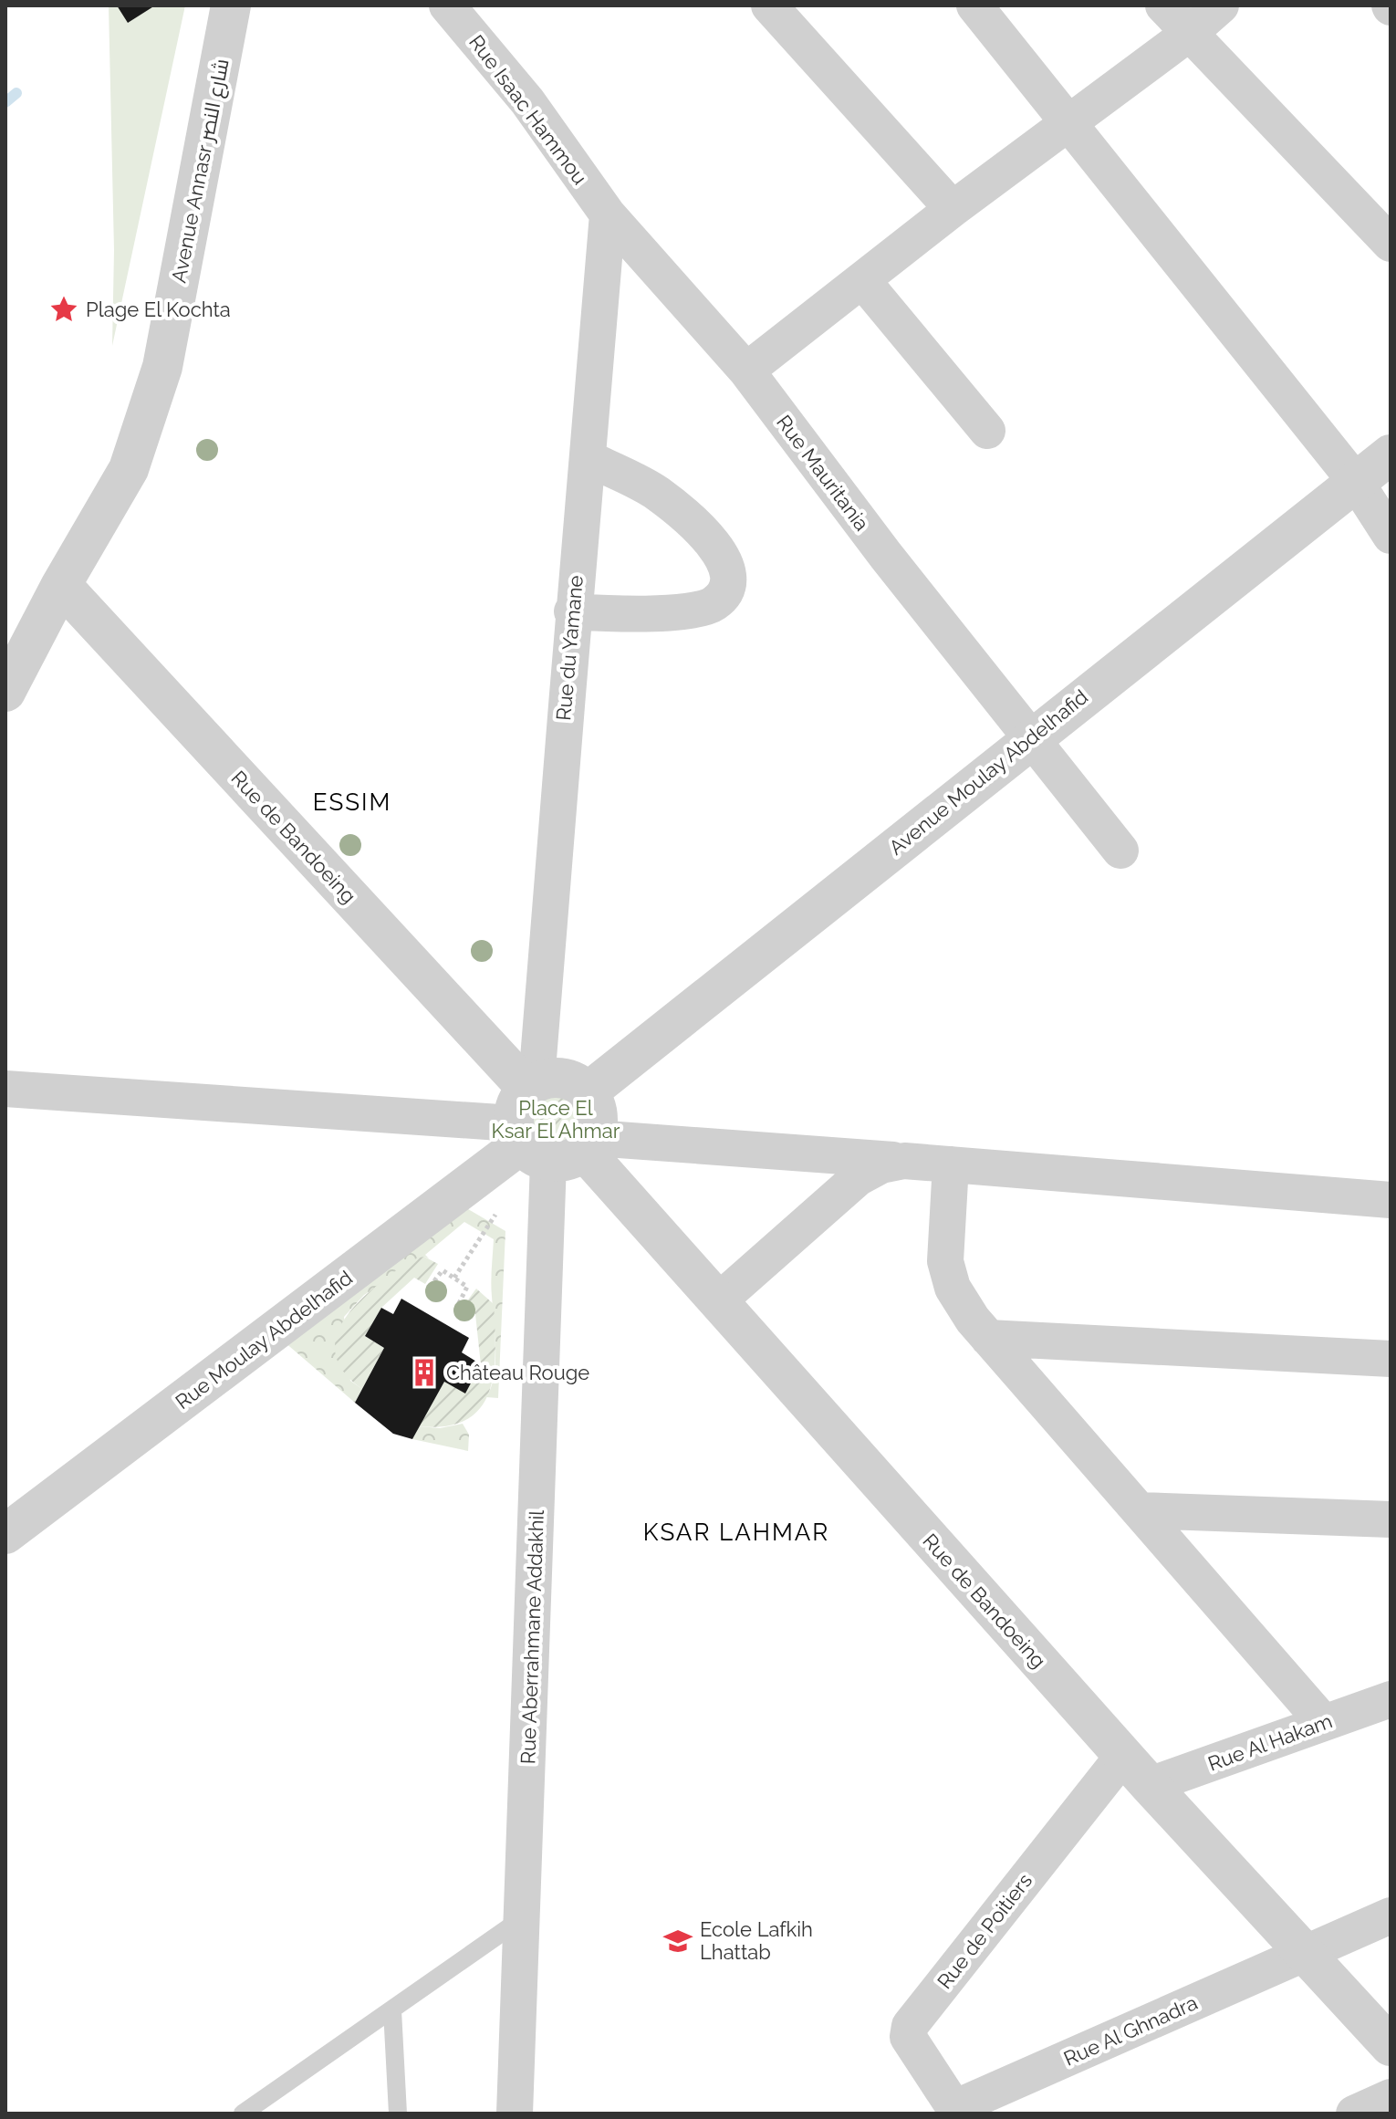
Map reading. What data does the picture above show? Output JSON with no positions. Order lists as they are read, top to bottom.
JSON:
{
  "streets": {
    "street": [
      "Rue Isaac Hammou",
      "Avenue Annasr شارع النصر",
      "Rue Mauritania",
      "Rue du Yamane",
      "Avenue Moulay Abdelhafid",
      "Rue de Bandoeing",
      "Rue Moulay Abdelhafid",
      "Rue Aberrahmane Addakhil",
      "Rue Al Hakam",
      "Rue de Poitiers",
      "Rue Al Ghnadra"
    ]
  },
  "crossings": [
    ["Rue Isaac Hammou", "Rue Mauritania"],
    ["Rue Isaac Hammou", "Rue du Yamane"],
    ["Avenue Annasr شارع النصر", "Rue de Bandoeing"],
    ["Rue Mauritania", "Rue du Yamane"],
    ["Rue Mauritania", "Avenue Moulay Abdelhafid"],
    ["Rue du Yamane", "Rue de Bandoeing"],
    ["Rue du Yamane", "Rue Moulay Abdelhafid"],
    ["Rue du Yamane", "Rue Aberrahmane Addakhil"],
    ["Rue de Bandoeing", "Rue Moulay Abdelhafid"],
    ["Rue de Bandoeing", "Rue Aberrahmane Addakhil"],
    ["Rue de Bandoeing", "Rue Al Hakam"],
    ["Rue de Bandoeing", "Rue de Poitiers"],
    ["Rue de Bandoeing", "Rue Al Ghnadra"],
    ["Rue Moulay Abdelhafid", "Rue Aberrahmane Addakhil"],
    ["Rue de Poitiers", "Rue Al Ghnadra"]
  ],
  "districts": ["ESSIM", "KSAR LAHMAR"],
  "parks": ["Place El Ksar El Ahmar"],
  "places": {
    "place": ["Plage El Kochta"],
    "building": ["Château Rouge"],
    "school or university": ["Ecole Lafkih Lhattab"]
  }
}
